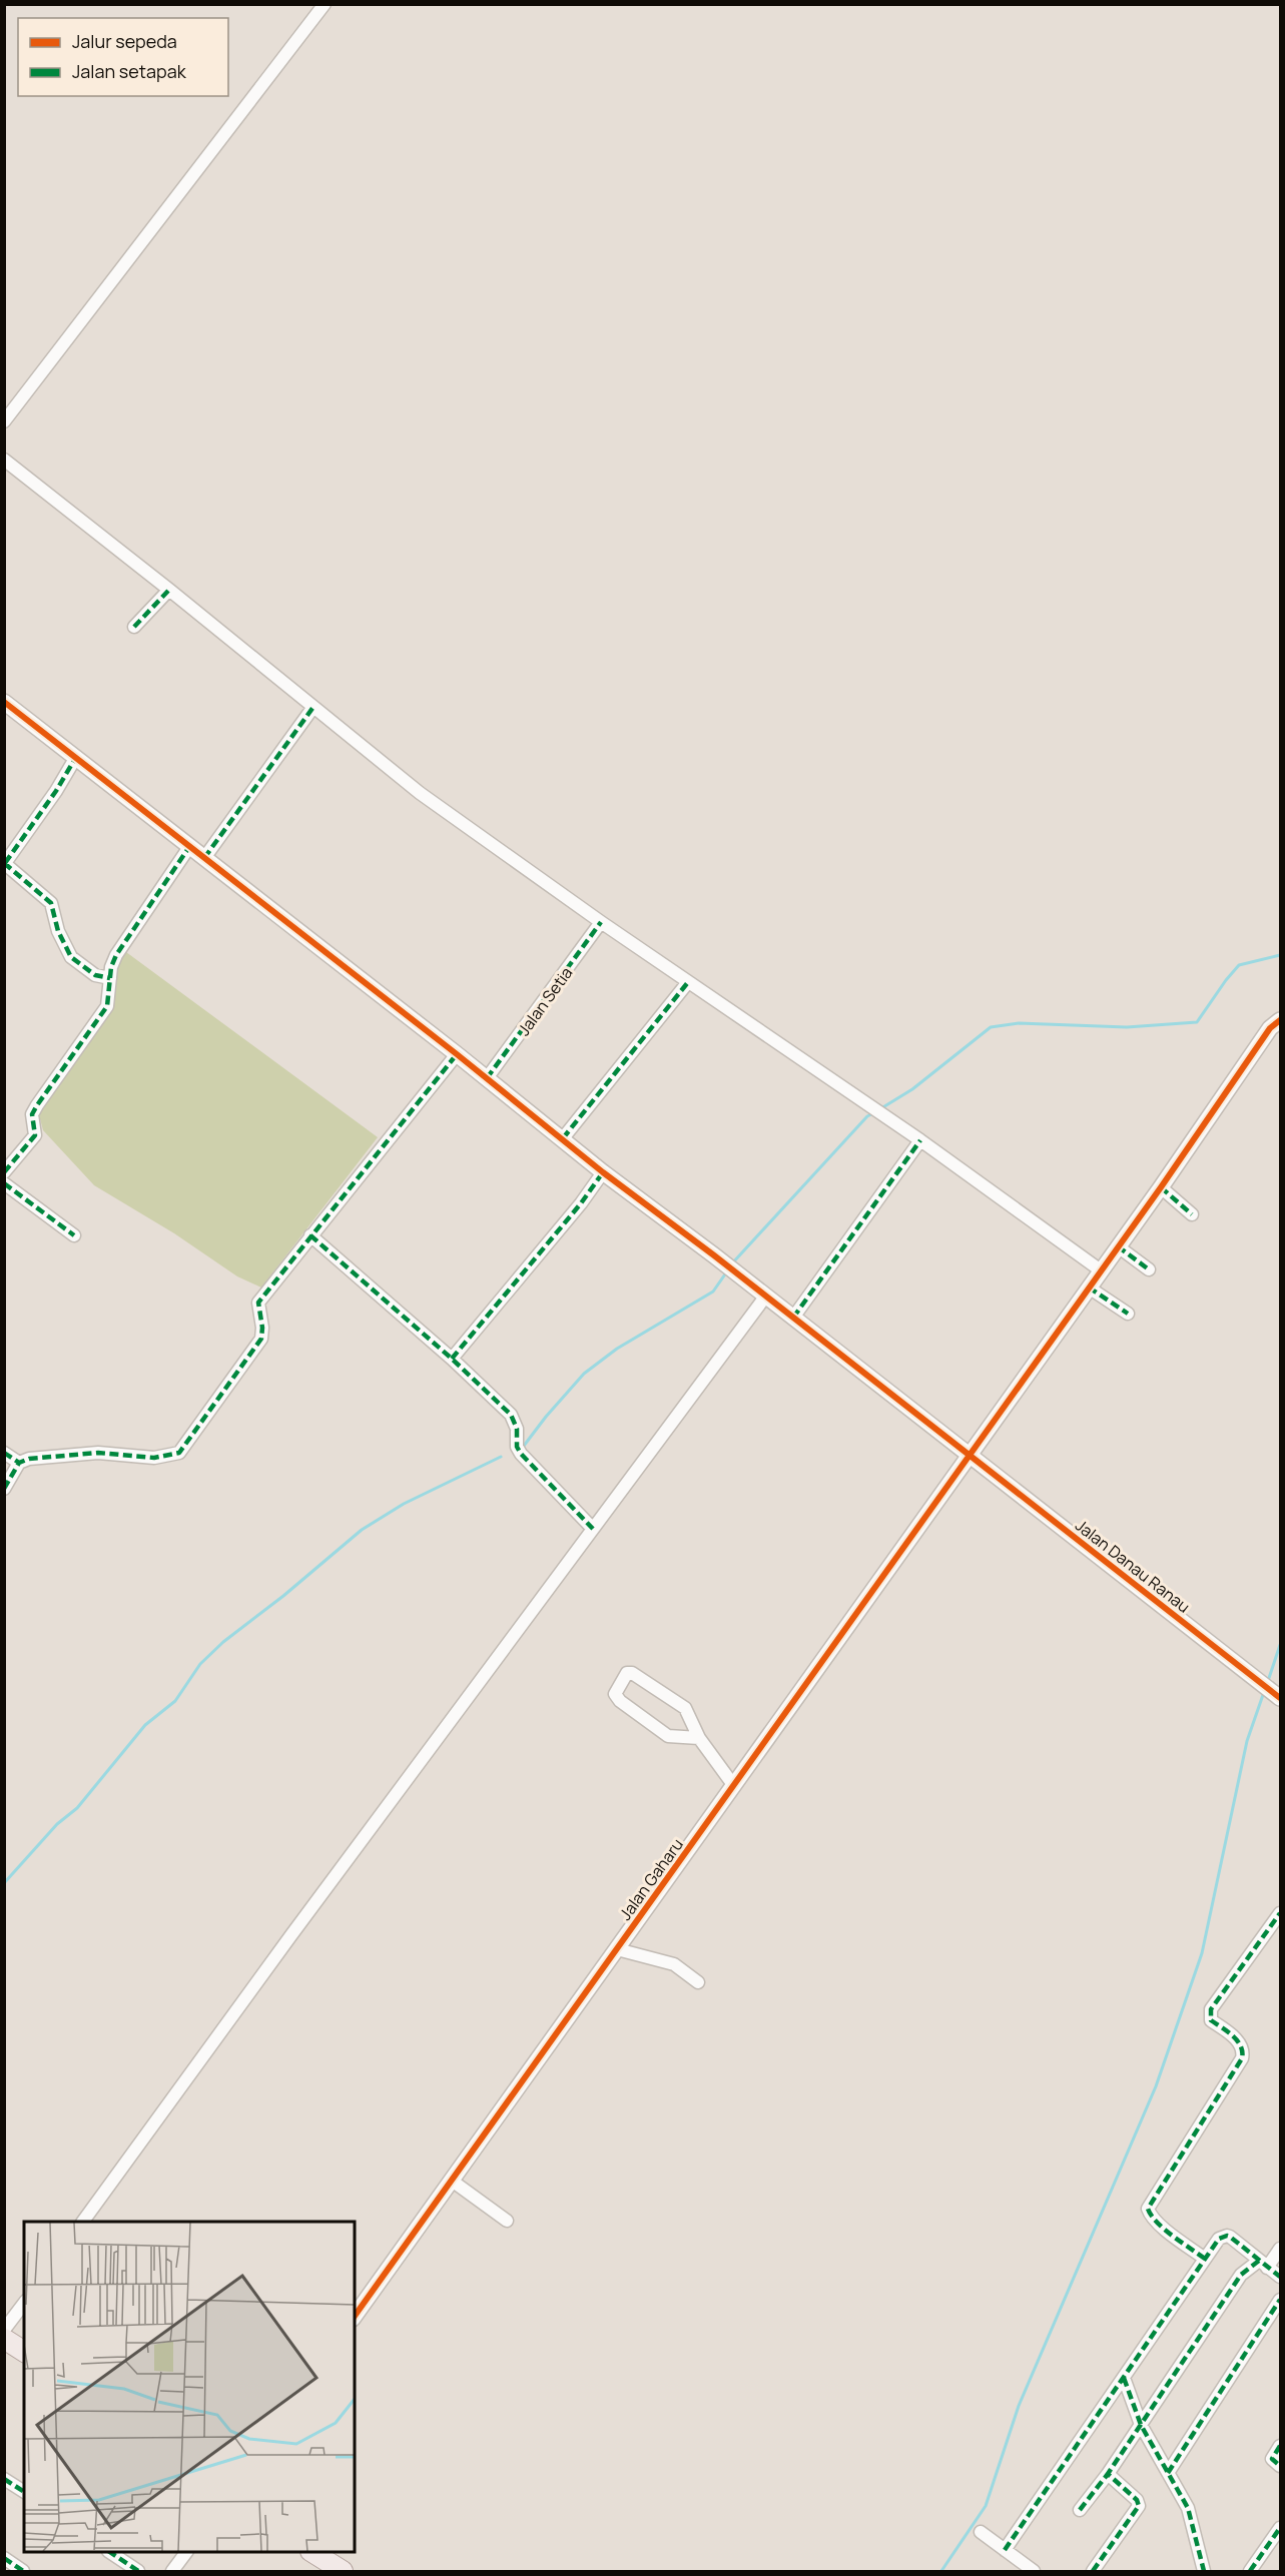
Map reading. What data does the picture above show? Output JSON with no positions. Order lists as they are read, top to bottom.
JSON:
{
  "streets": {
    "street": ["Jalan Setia", "Jalan Danau Ranau", "Jalan Gaharu"]
  },
  "crossings": [
    ["Jalan Setia", "Jalan Danau Ranau"],
    ["Jalan Danau Ranau", "Jalan Gaharu"]
  ],
  "legend": ["Jalur sepeda", "Jalan setapak"]
}
